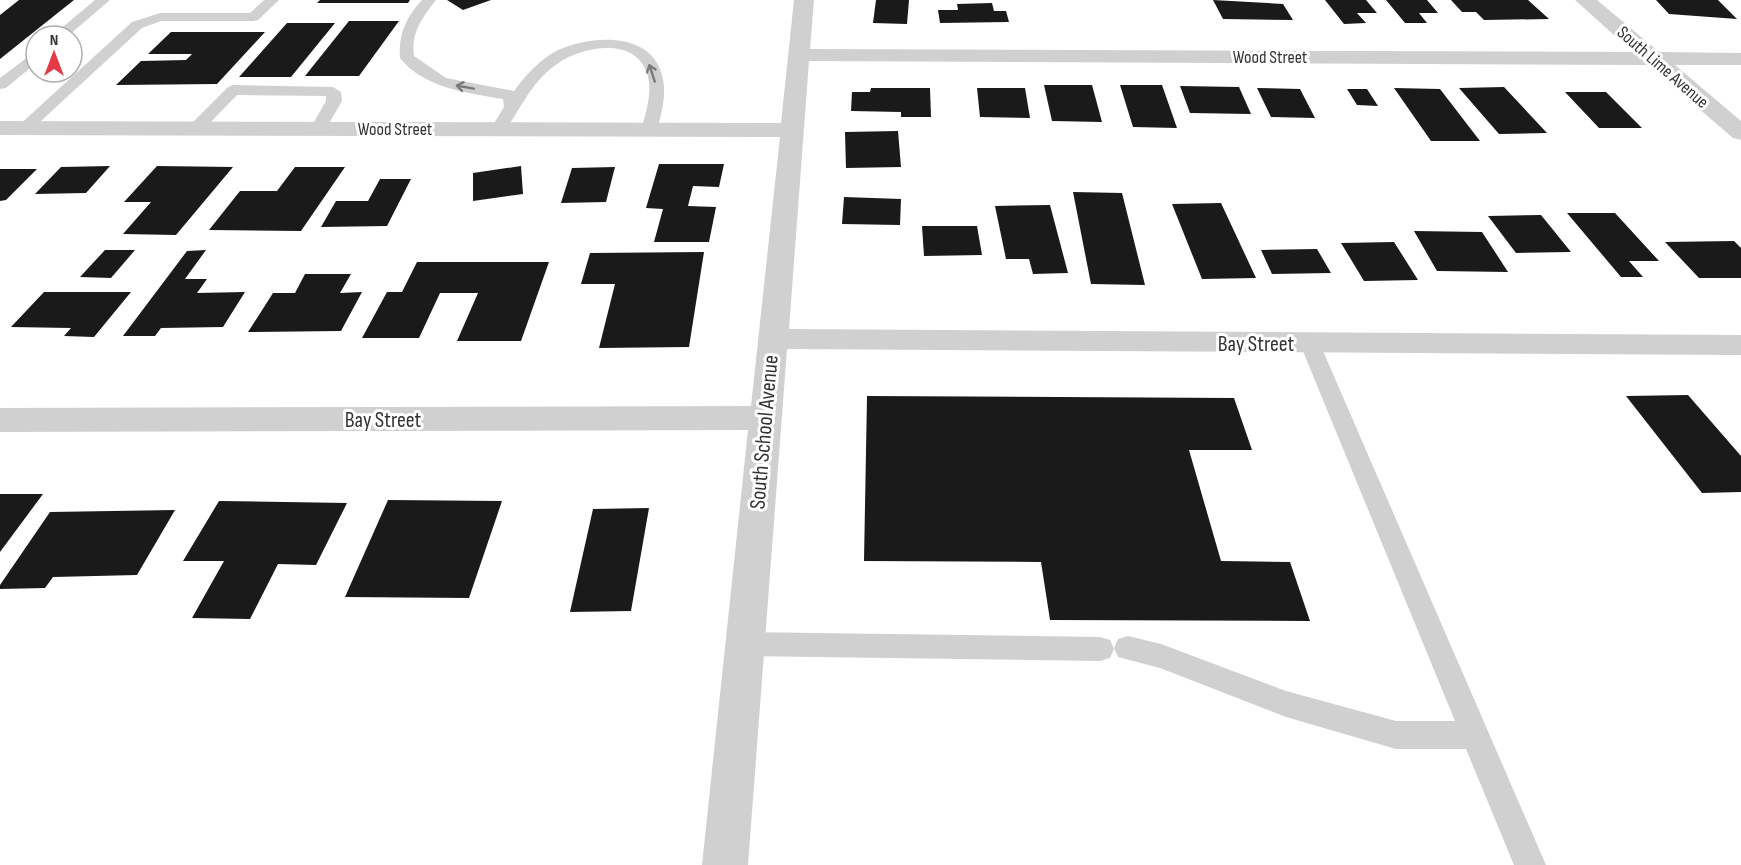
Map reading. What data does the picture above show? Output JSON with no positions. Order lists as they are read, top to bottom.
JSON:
{
  "streets": {
    "street": [
      "Wood Street",
      "South Lime Avenue",
      "Bay Street",
      "South School Avenue"
    ]
  },
  "crossings": [
    ["Wood Street", "South Lime Avenue"],
    ["Wood Street", "South School Avenue"],
    ["Bay Street", "South School Avenue"]
  ],
  "north": "top"
}
